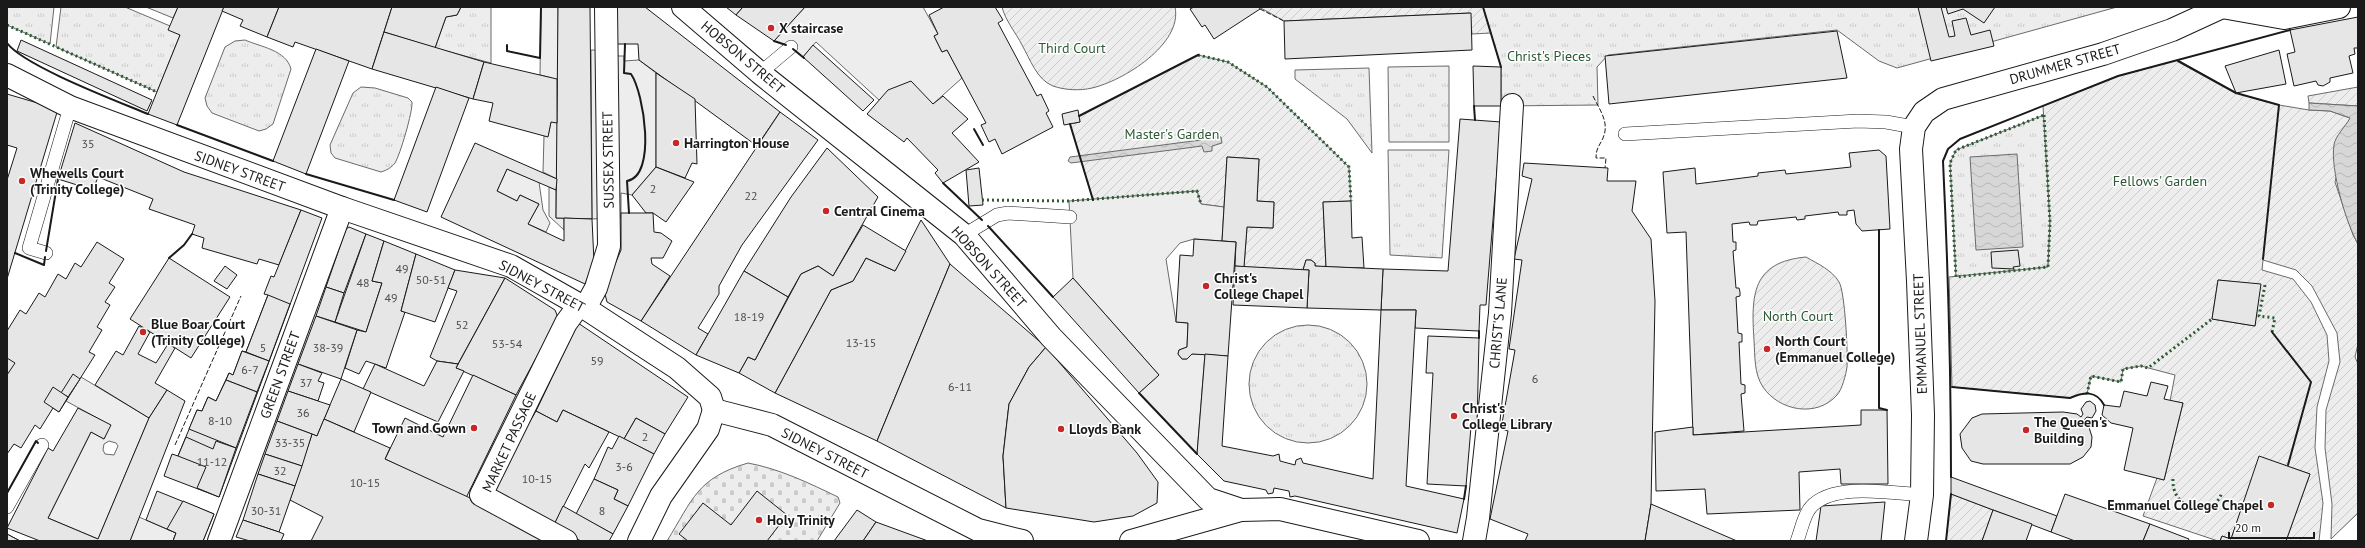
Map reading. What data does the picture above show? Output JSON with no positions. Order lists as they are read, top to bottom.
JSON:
{
  "streets": {
    "street": [
      "HOBSON STREET",
      "DRUMMER STREET",
      "SUSSEX STREET",
      "SIDNEY STREET",
      "CHRIST'S LANE",
      "EMMANUEL STREET",
      "GREEN STREET",
      "MARKET PASSAGE"
    ]
  },
  "crossings": [
    ["DRUMMER STREET", "EMMANUEL STREET"],
    ["SUSSEX STREET", "SIDNEY STREET"],
    ["SUSSEX STREET", "MARKET PASSAGE"],
    ["SIDNEY STREET", "GREEN STREET"],
    ["SIDNEY STREET", "MARKET PASSAGE"]
  ],
  "parks": [
    "Third Court",
    "Christ's Pieces",
    "Master's Garden",
    "Fellows' Garden",
    "North Court"
  ],
  "places": [
    "X staircase",
    "Harrington House",
    "Whewells Court (Trinity College)",
    "Central Cinema",
    "Christ's College Chapel",
    "Blue Boar Court (Trinity College)",
    "North Court (Emmanuel College)",
    "Christ's College Library",
    "Town and Gown",
    "Lloyds Bank",
    "The Queen's Building",
    "Emmanuel College Chapel",
    "Holy Trinity"
  ],
  "house_numbers": [
    "35",
    "2",
    "22",
    "49",
    "50-51",
    "48",
    "49",
    "18-19",
    "52",
    "13-15",
    "53-54",
    "5",
    "38-39",
    "59",
    "6-7",
    "6",
    "37",
    "6-11",
    "36",
    "8-10",
    "2",
    "33-35",
    "11-12",
    "3-6",
    "32",
    "10-15",
    "10-15",
    "30-31",
    "8"
  ],
  "scale_bar": "20 m"
}
